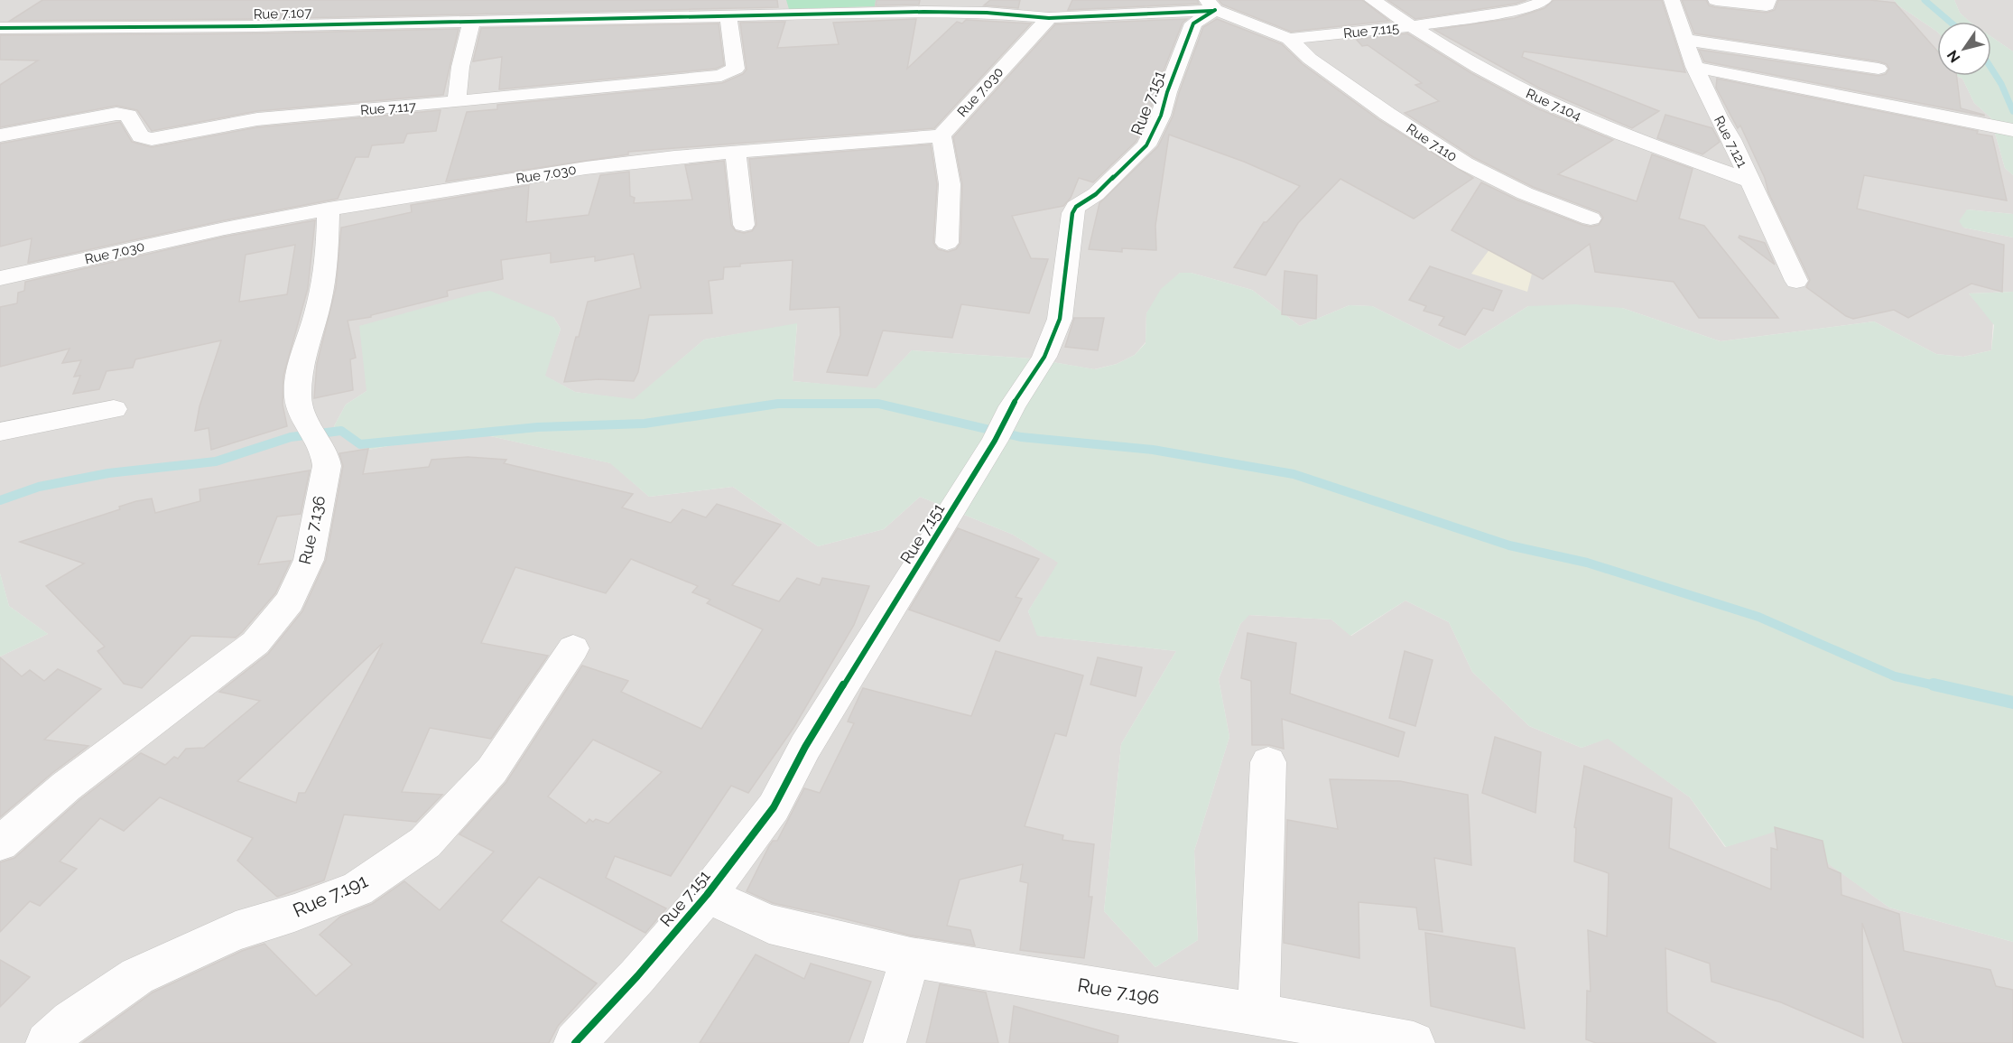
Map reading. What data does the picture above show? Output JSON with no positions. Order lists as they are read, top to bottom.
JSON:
{
  "streets": {
    "street": [
      "Rue 7.107",
      "Rue 7.115",
      "Rue 7.030",
      "Rue 7.151",
      "Rue 7.104",
      "Rue 7.117",
      "Rue 7.121",
      "Rue 7.110",
      "Rue 7.136",
      "Rue 7.191",
      "Rue 7.196"
    ]
  },
  "crossings": [
    ["Rue 7.107", "Rue 7.115"],
    ["Rue 7.107", "Rue 7.030"],
    ["Rue 7.107", "Rue 7.151"],
    ["Rue 7.107", "Rue 7.117"],
    ["Rue 7.115", "Rue 7.151"],
    ["Rue 7.115", "Rue 7.104"],
    ["Rue 7.115", "Rue 7.110"],
    ["Rue 7.030", "Rue 7.136"],
    ["Rue 7.151", "Rue 7.196"],
    ["Rue 7.104", "Rue 7.121"]
  ],
  "north": "bottom left"
}
